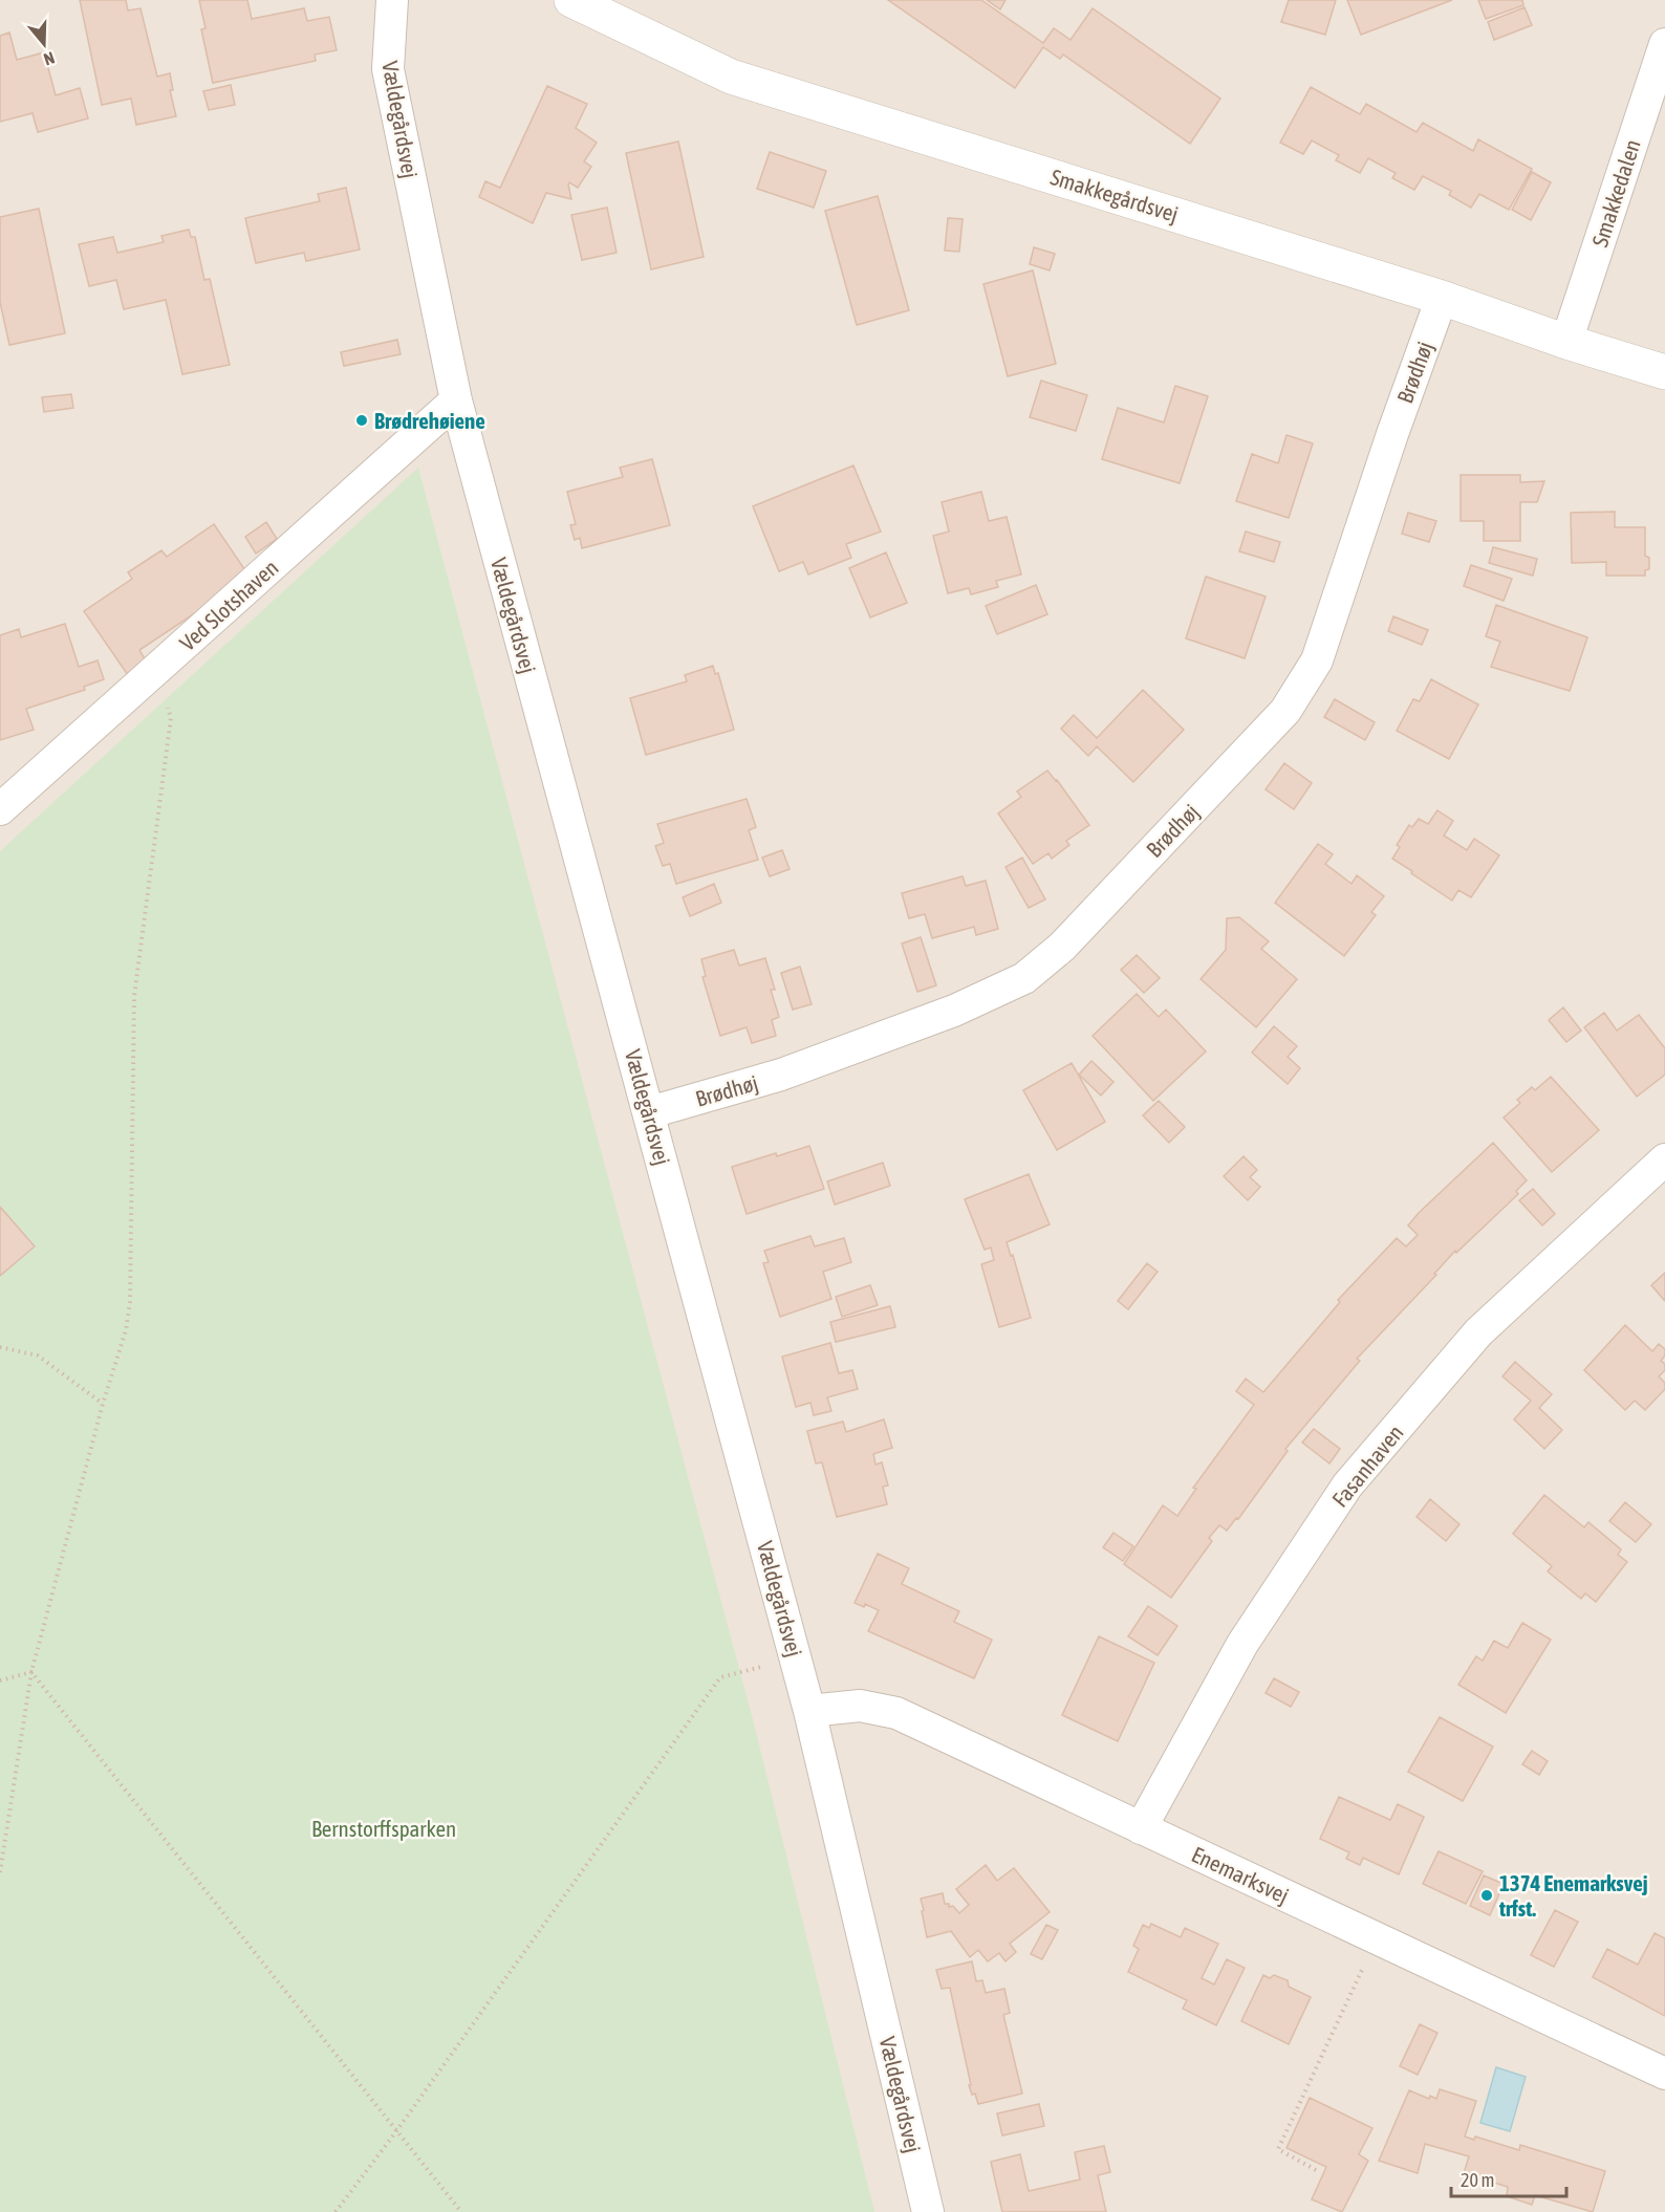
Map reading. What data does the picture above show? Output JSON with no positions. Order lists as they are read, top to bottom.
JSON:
{
  "streets": {
    "street": [
      "Vældegårdsvej",
      "Smakkedalen",
      "Smakkegårdsvej",
      "Brødhøj",
      "Ved Slotshaven",
      "Fasanhaven",
      "Enemarksvej"
    ]
  },
  "crossings": [
    ["Vældegårdsvej", "Brødhøj"],
    ["Vældegårdsvej", "Ved Slotshaven"],
    ["Vældegårdsvej", "Enemarksvej"],
    ["Smakkedalen", "Smakkegårdsvej"],
    ["Smakkegårdsvej", "Brødhøj"],
    ["Fasanhaven", "Enemarksvej"]
  ],
  "parks": ["Bernstorffsparken"],
  "places": ["Brødrehøiene", "1374 Enemarksvej trfst."],
  "scale_bar": "20 m",
  "north": "bottom"
}
